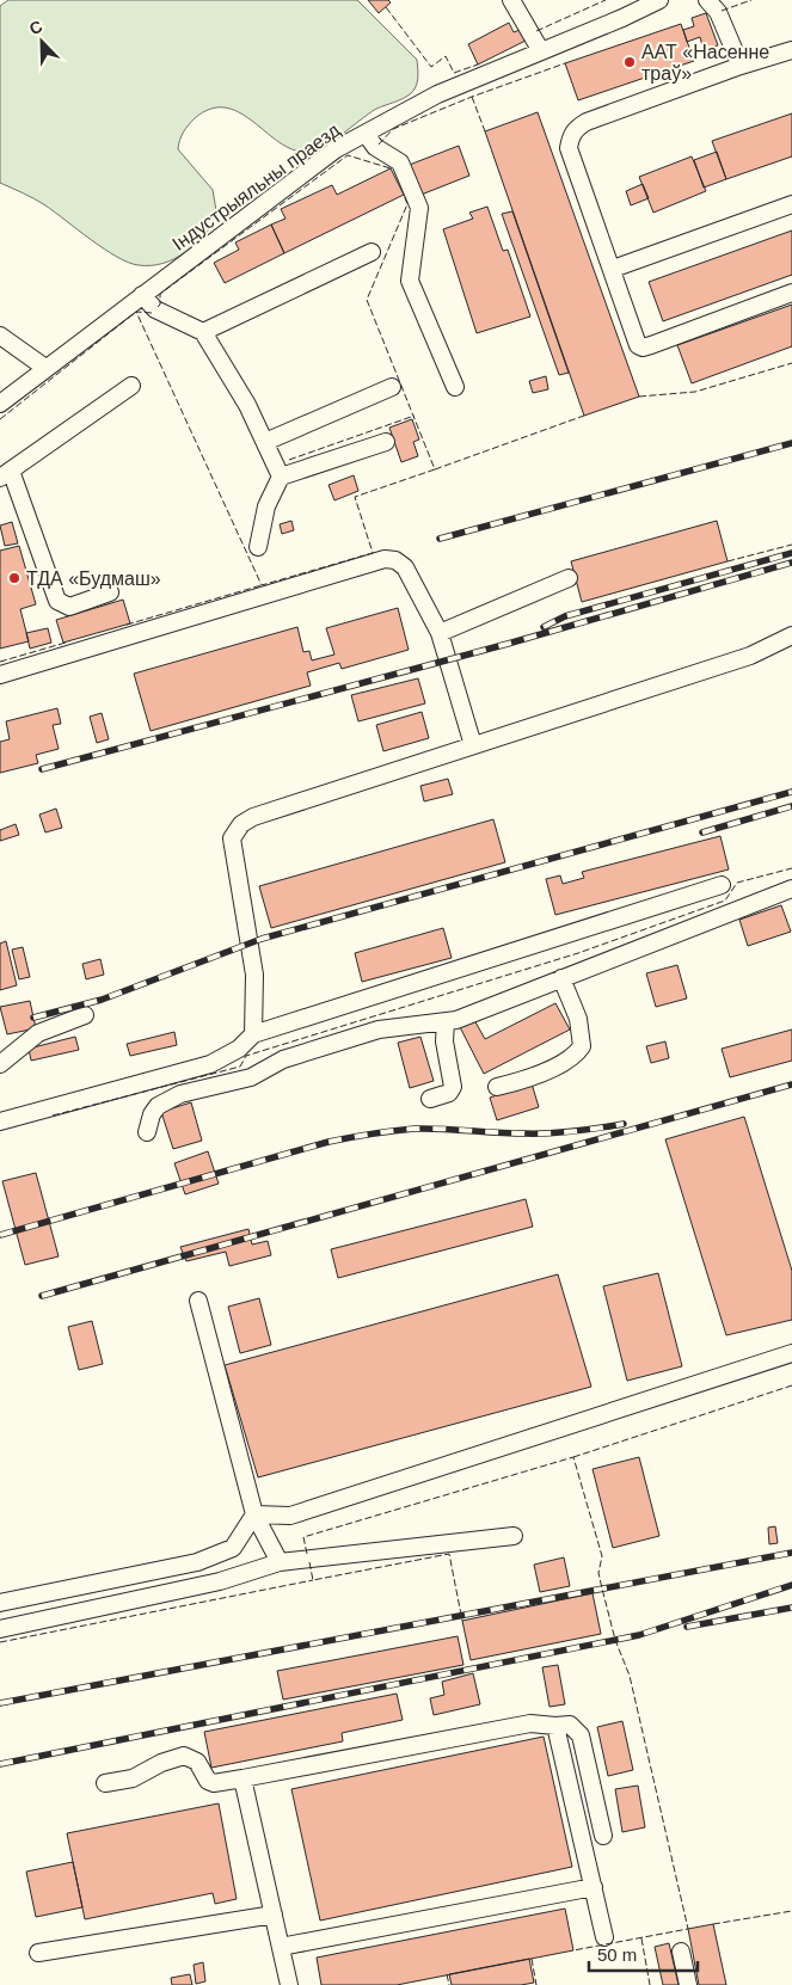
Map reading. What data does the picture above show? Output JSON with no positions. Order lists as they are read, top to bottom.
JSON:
{
  "streets": {
    "street": ["Індустрыяльны праезд"]
  },
  "places": ["ААТ «Насенне траў»", "ТДА «Будмаш»"],
  "scale_bar": "50 m",
  "north": "top left"
}
